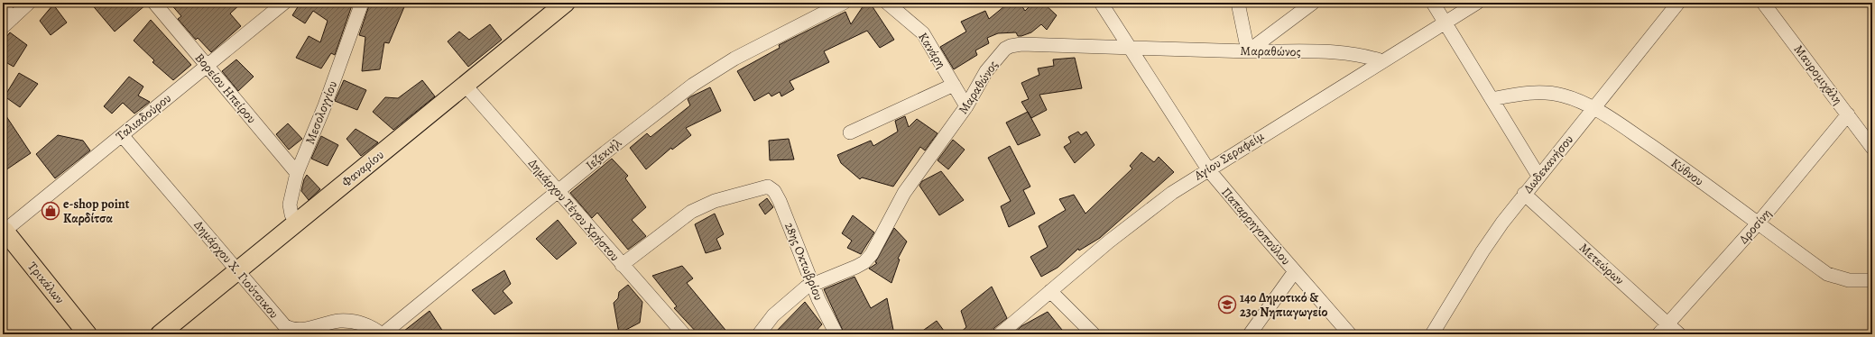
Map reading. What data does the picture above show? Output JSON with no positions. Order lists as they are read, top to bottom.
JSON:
{
  "streets": {
    "main road": ["Φαναρίου", "Τρικάλων"],
    "street": [
      "Κανάρη",
      "Μαραθώνος",
      "Μαυρομιχάλη",
      "Βορείου Ηπείρου",
      "Μεσολογγίου",
      "Ταλιαδούρου",
      "Ιεζεκιήλ",
      "Αγίου Σεραφείμ",
      "Δωδεκανήσου",
      "Κύθνου",
      "Δημάρχου Τέγου Χρήστου",
      "Παπαρρηγοπούλου",
      "Δροσίνη",
      "28ης Οκτωβρίου",
      "Μετεώρων",
      "Δημάρχου Χ. Γιούτσικου"
    ]
  },
  "crossings": [
    ["Κανάρη", "Μαραθώνος"],
    ["Μαραθώνος", "Αγίου Σεραφείμ"],
    ["Μαραθώνος", "Παπαρρηγοπούλου"],
    ["Μαραθώνος", "28ης Οκτωβρίου"],
    ["Μαυρομιχάλη", "Δροσίνη"],
    ["Βορείου Ηπείρου", "Μεσολογγίου"],
    ["Βορείου Ηπείρου", "Ταλιαδούρου"],
    ["Μεσολογγίου", "Φαναρίου"],
    ["Ταλιαδούρου", "Δημάρχου Χ. Γιούτσικου"],
    ["Ταλιαδούρου", "Τρικάλων"],
    ["Ιεζεκιήλ", "Δημάρχου Τέγου Χρήστου"],
    ["Ιεζεκιήλ", "Δημάρχου Χ. Γιούτσικου"],
    ["Αγίου Σεραφείμ", "Παπαρρηγοπούλου"],
    ["Δωδεκανήσου", "Κύθνου"],
    ["Δωδεκανήσου", "Μετεώρων"],
    ["Φαναρίου", "Δημάρχου Τέγου Χρήστου"],
    ["Φαναρίου", "Δημάρχου Χ. Γιούτσικου"],
    ["Κύθνου", "Δροσίνη"],
    ["Δημάρχου Τέγου Χρήστου", "28ης Οκτωβρίου"],
    ["Δροσίνη", "Μετεώρων"]
  ],
  "places": {
    "shop": ["e-shop point Καρδίτσα"],
    "school or university": ["14ο Δημοτικό & 23ο Νηπιαγωγείο"]
  }
}
